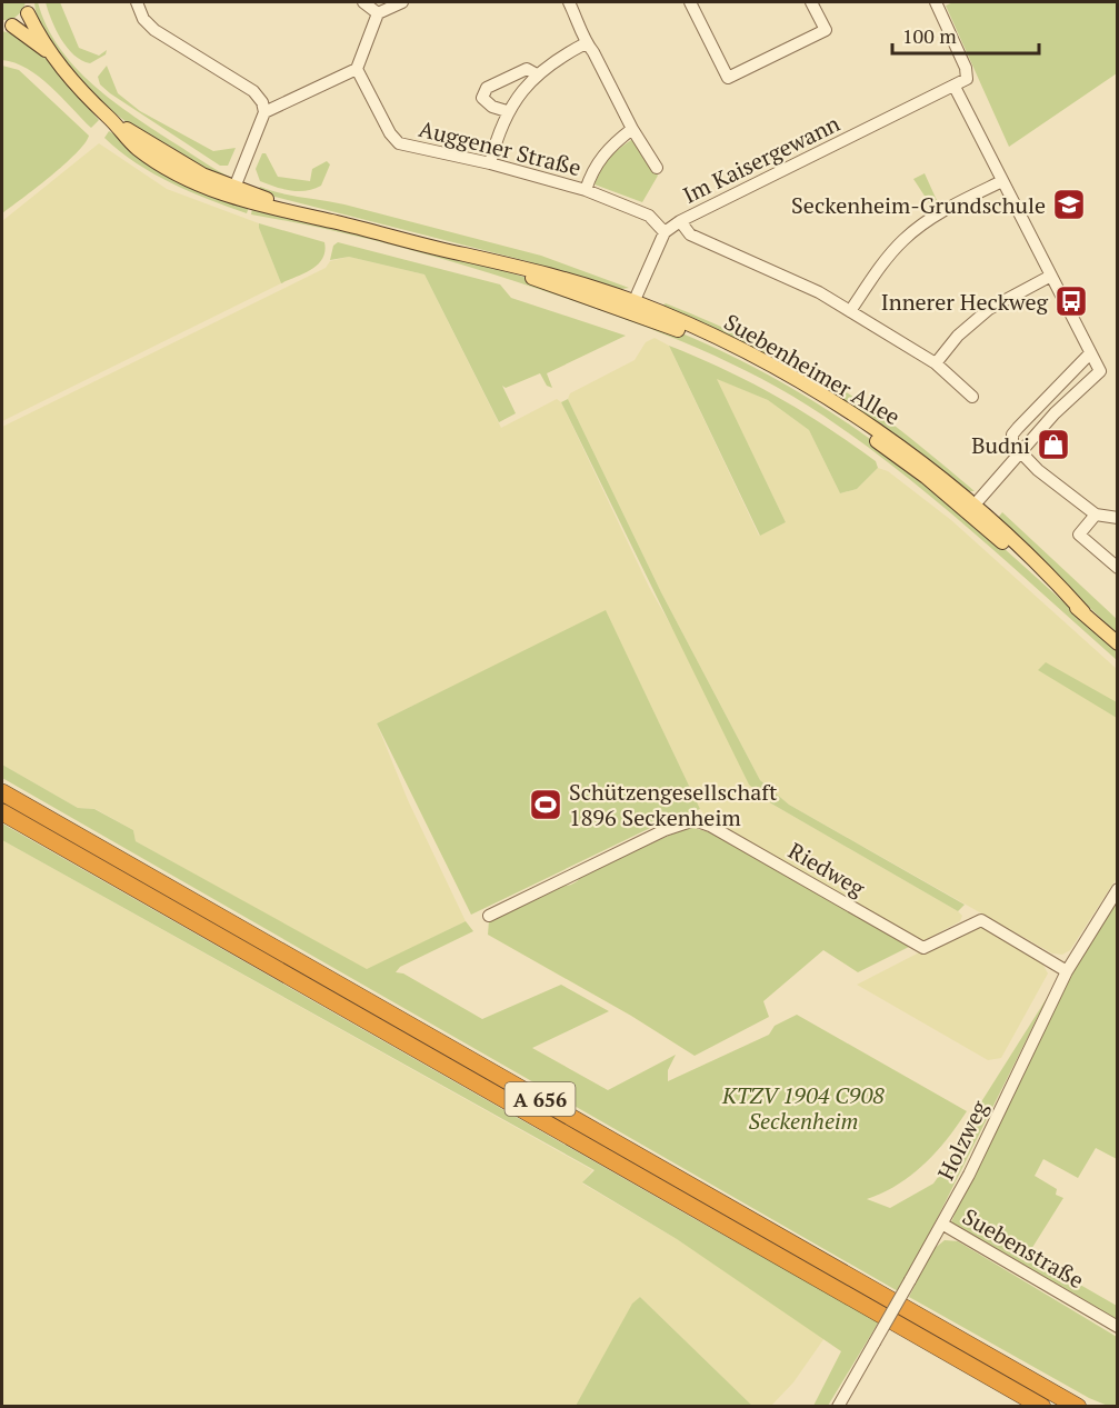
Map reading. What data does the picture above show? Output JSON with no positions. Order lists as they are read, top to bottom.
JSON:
{
  "streets": {
    "highway": ["A 656"],
    "main road": ["Suebenheimer Allee"],
    "street": [
      "Auggener Straße",
      "Im Kaisergewann",
      "Riedweg",
      "Holzweg",
      "Suebenstraße"
    ]
  },
  "crossings": [
    ["Auggener Straße", "Im Kaisergewann"],
    ["Riedweg", "Holzweg"],
    ["Holzweg", "Suebenstraße"]
  ],
  "parks": ["KTZV 1904 C908 Seckenheim"],
  "places": {
    "school or university": ["Seckenheim-Grundschule"],
    "bus stop": ["Innerer Heckweg"],
    "shop": ["Budni"],
    "sports": ["Schützengesellschaft 1896 Seckenheim"]
  },
  "scale_bar": "100 m"
}
